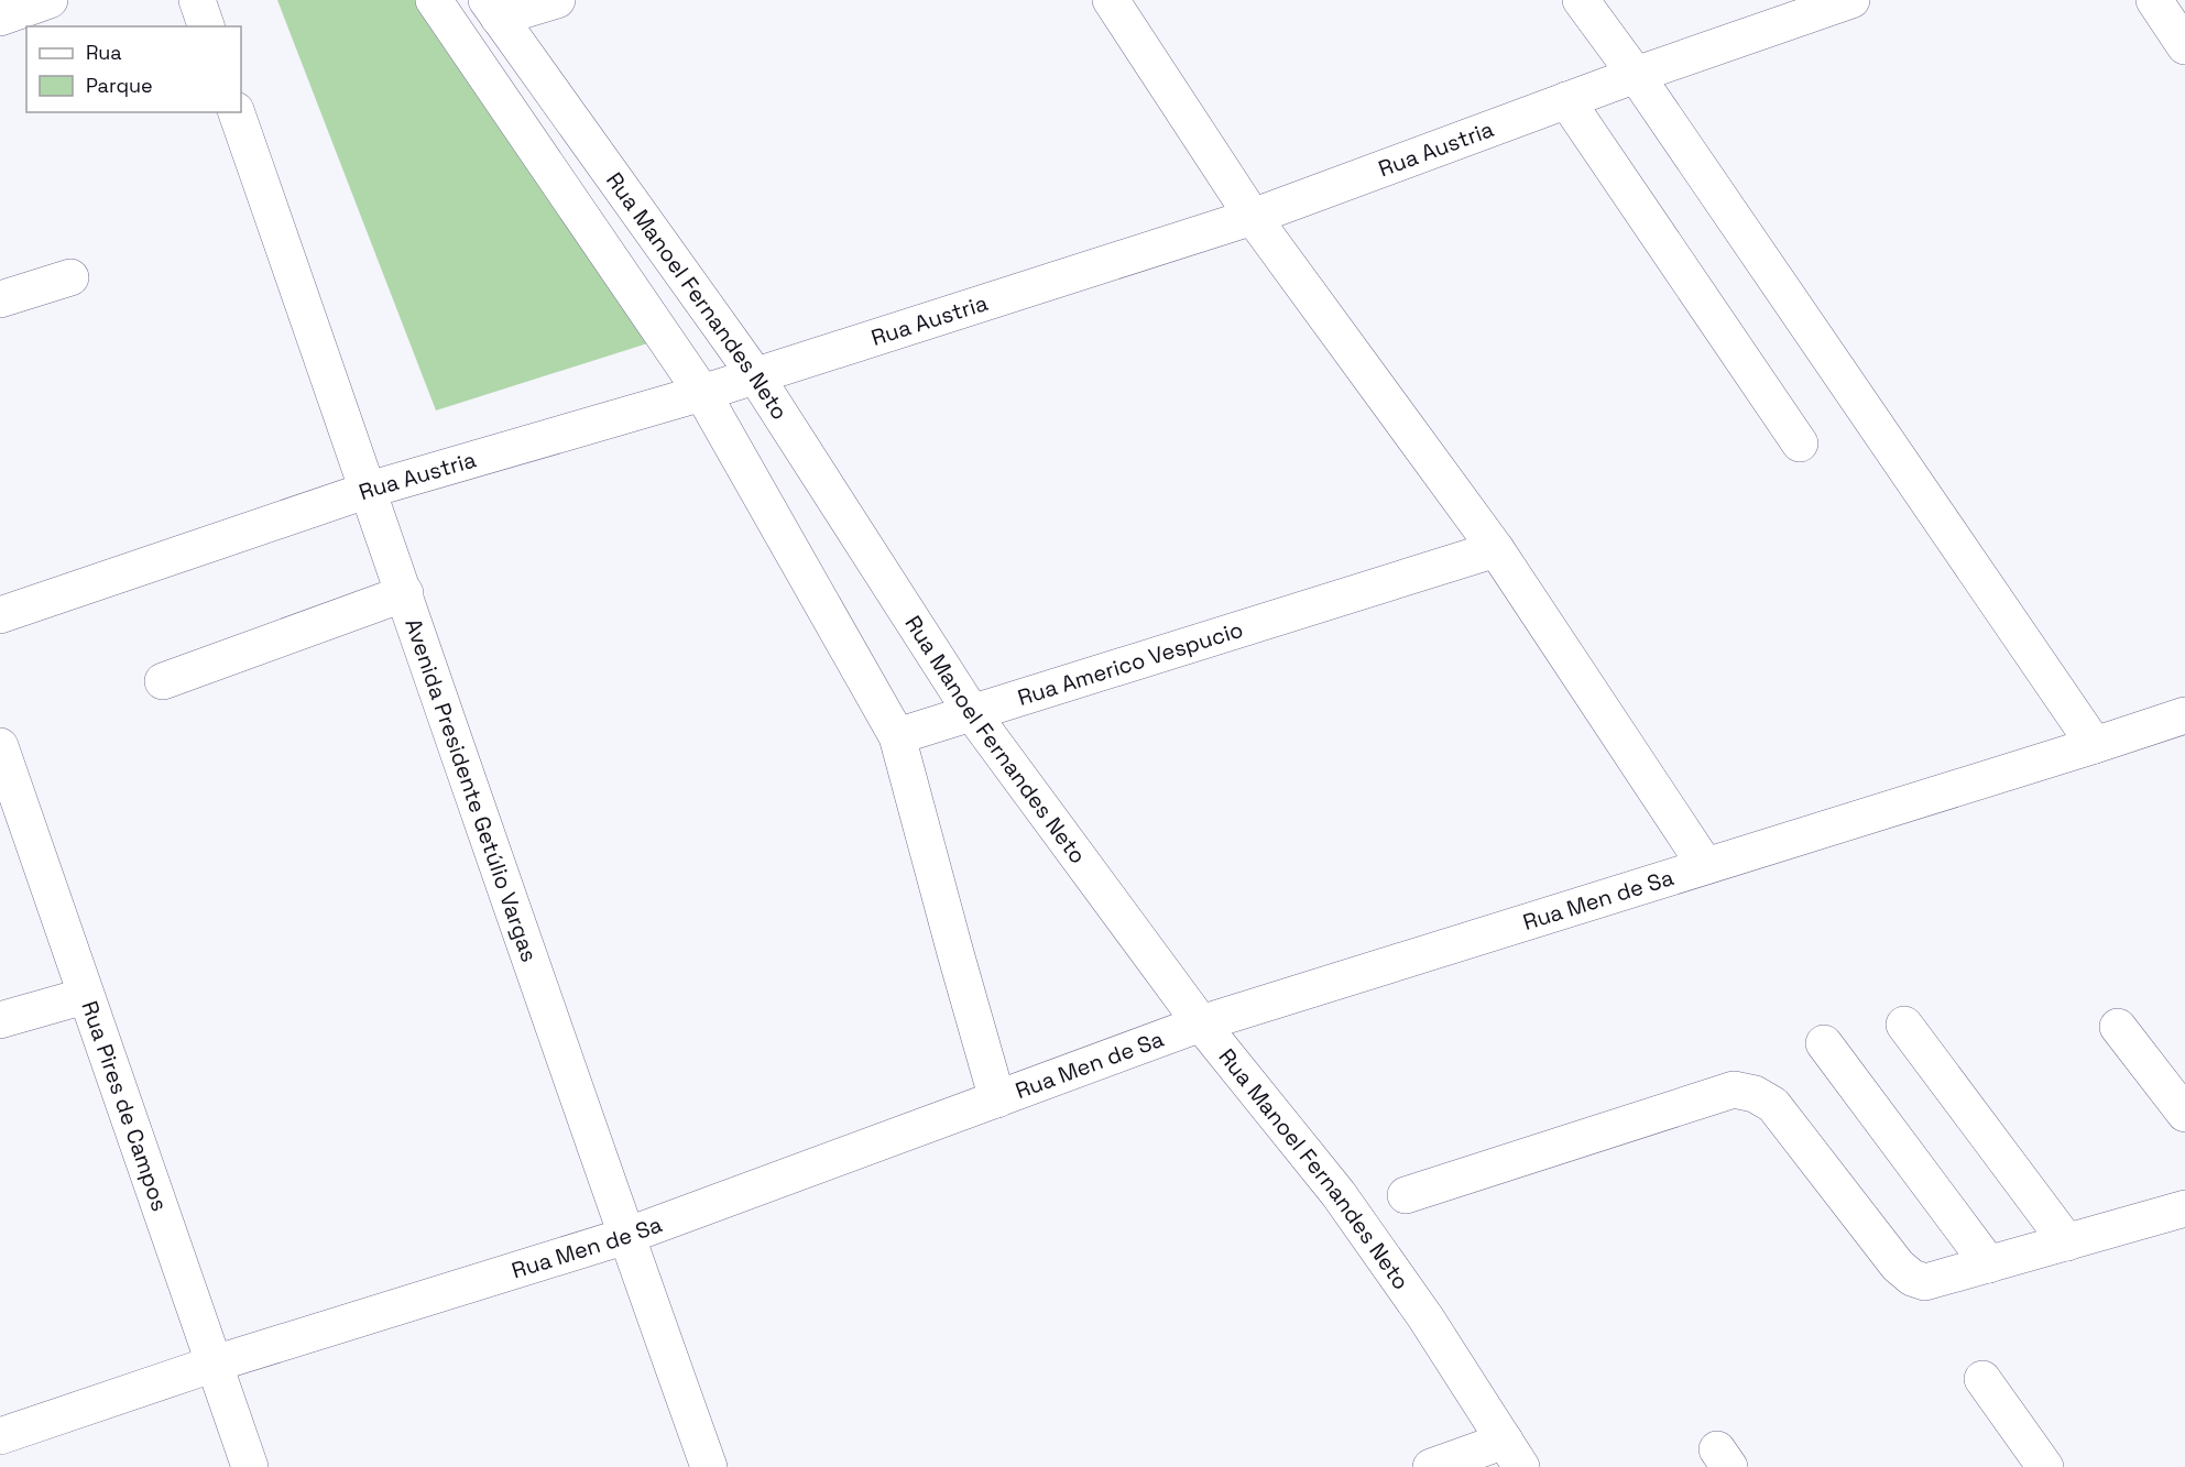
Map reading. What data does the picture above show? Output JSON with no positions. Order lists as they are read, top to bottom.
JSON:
{
  "streets": {
    "street": [
      "Rua Austria",
      "Rua Manoel Fernandes Neto",
      "Rua Americo Vespucio",
      "Avenida Presidente Getúlio Vargas",
      "Rua Men de Sa",
      "Rua Pires de Campos"
    ]
  },
  "crossings": [
    ["Rua Austria", "Rua Manoel Fernandes Neto"],
    ["Rua Austria", "Avenida Presidente Getúlio Vargas"],
    ["Rua Manoel Fernandes Neto", "Rua Americo Vespucio"],
    ["Rua Manoel Fernandes Neto", "Rua Men de Sa"],
    ["Avenida Presidente Getúlio Vargas", "Rua Men de Sa"],
    ["Rua Men de Sa", "Rua Pires de Campos"]
  ],
  "legend": ["Rua", "Parque"]
}
